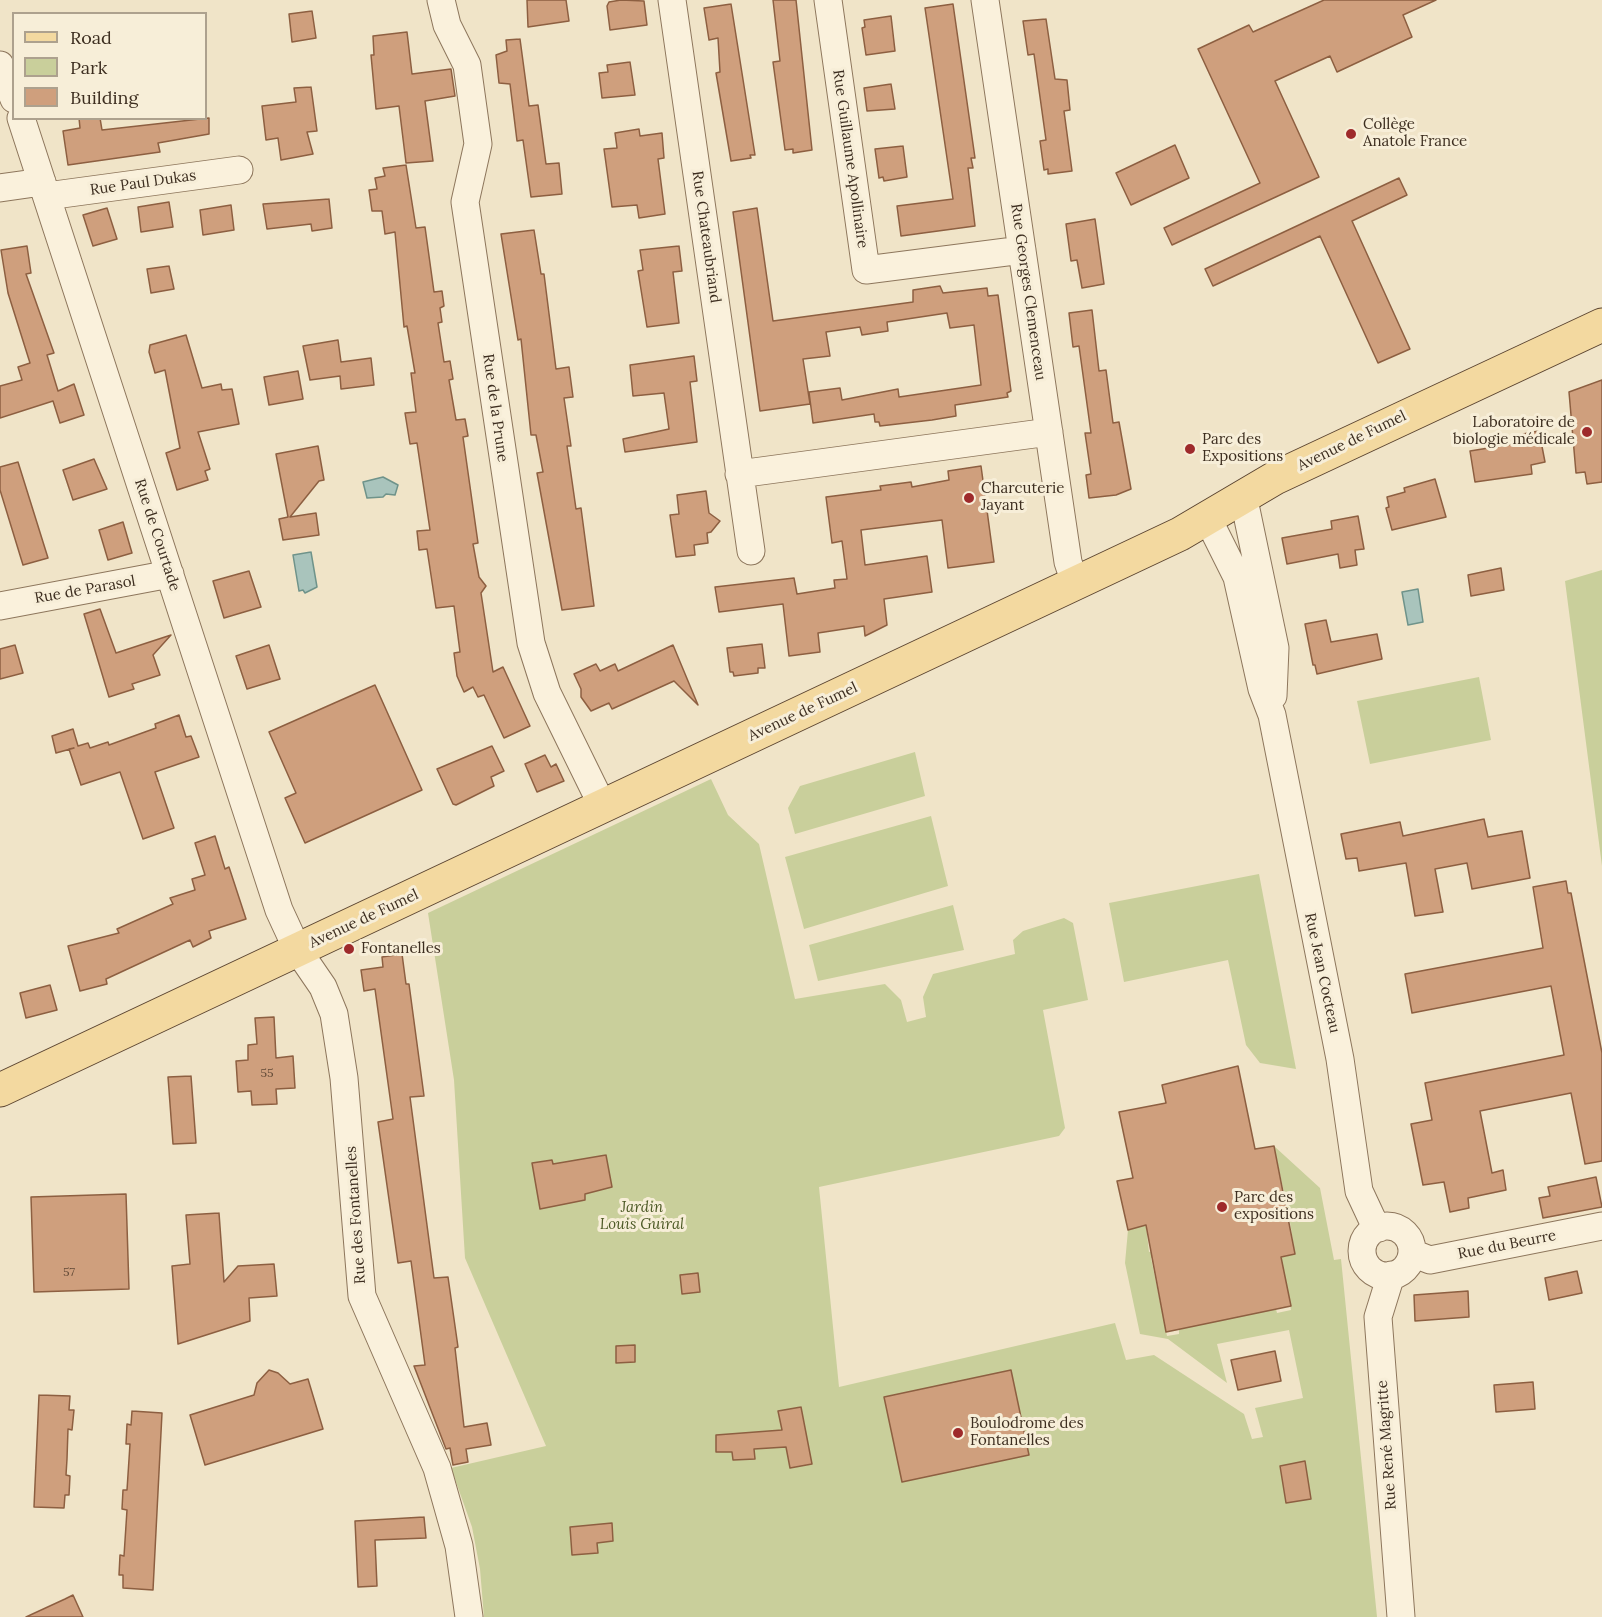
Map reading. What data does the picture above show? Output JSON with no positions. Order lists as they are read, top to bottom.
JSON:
{
  "streets": {
    "main road": ["Avenue de Fumel"],
    "street": [
      "Rue Guillaume Apollinaire",
      "Rue Paul Dukas",
      "Rue Chateaubriand",
      "Rue Georges Clemenceau",
      "Rue de la Prune",
      "Rue de Courtade",
      "Rue de Parasol",
      "Rue Jean Cocteau",
      "Rue des Fontanelles",
      "Rue du Beurre",
      "Rue René Magritte"
    ]
  },
  "crossings": [
    ["Rue Guillaume Apollinaire", "Rue Georges Clemenceau"],
    ["Rue Paul Dukas", "Rue de Courtade"],
    ["Rue Georges Clemenceau", "Avenue de Fumel"],
    ["Rue de la Prune", "Avenue de Fumel"],
    ["Avenue de Fumel", "Rue de Courtade"],
    ["Avenue de Fumel", "Rue Jean Cocteau"],
    ["Avenue de Fumel", "Rue des Fontanelles"],
    ["Rue de Courtade", "Rue de Parasol"],
    ["Rue de Courtade", "Rue des Fontanelles"],
    ["Rue Jean Cocteau", "Rue du Beurre"],
    ["Rue Jean Cocteau", "Rue René Magritte"],
    ["Rue du Beurre", "Rue René Magritte"]
  ],
  "parks": ["Jardin Louis Guiral"],
  "places": [
    "Collège Anatole France",
    "Laboratoire de biologie médicale",
    "Parc des Expositions",
    "Charcuterie Jayant",
    "Fontanelles",
    "Parc des expositions",
    "Boulodrome des Fontanelles"
  ],
  "house_numbers": ["55", "57"],
  "legend": ["Road", "Park", "Building"]
}
